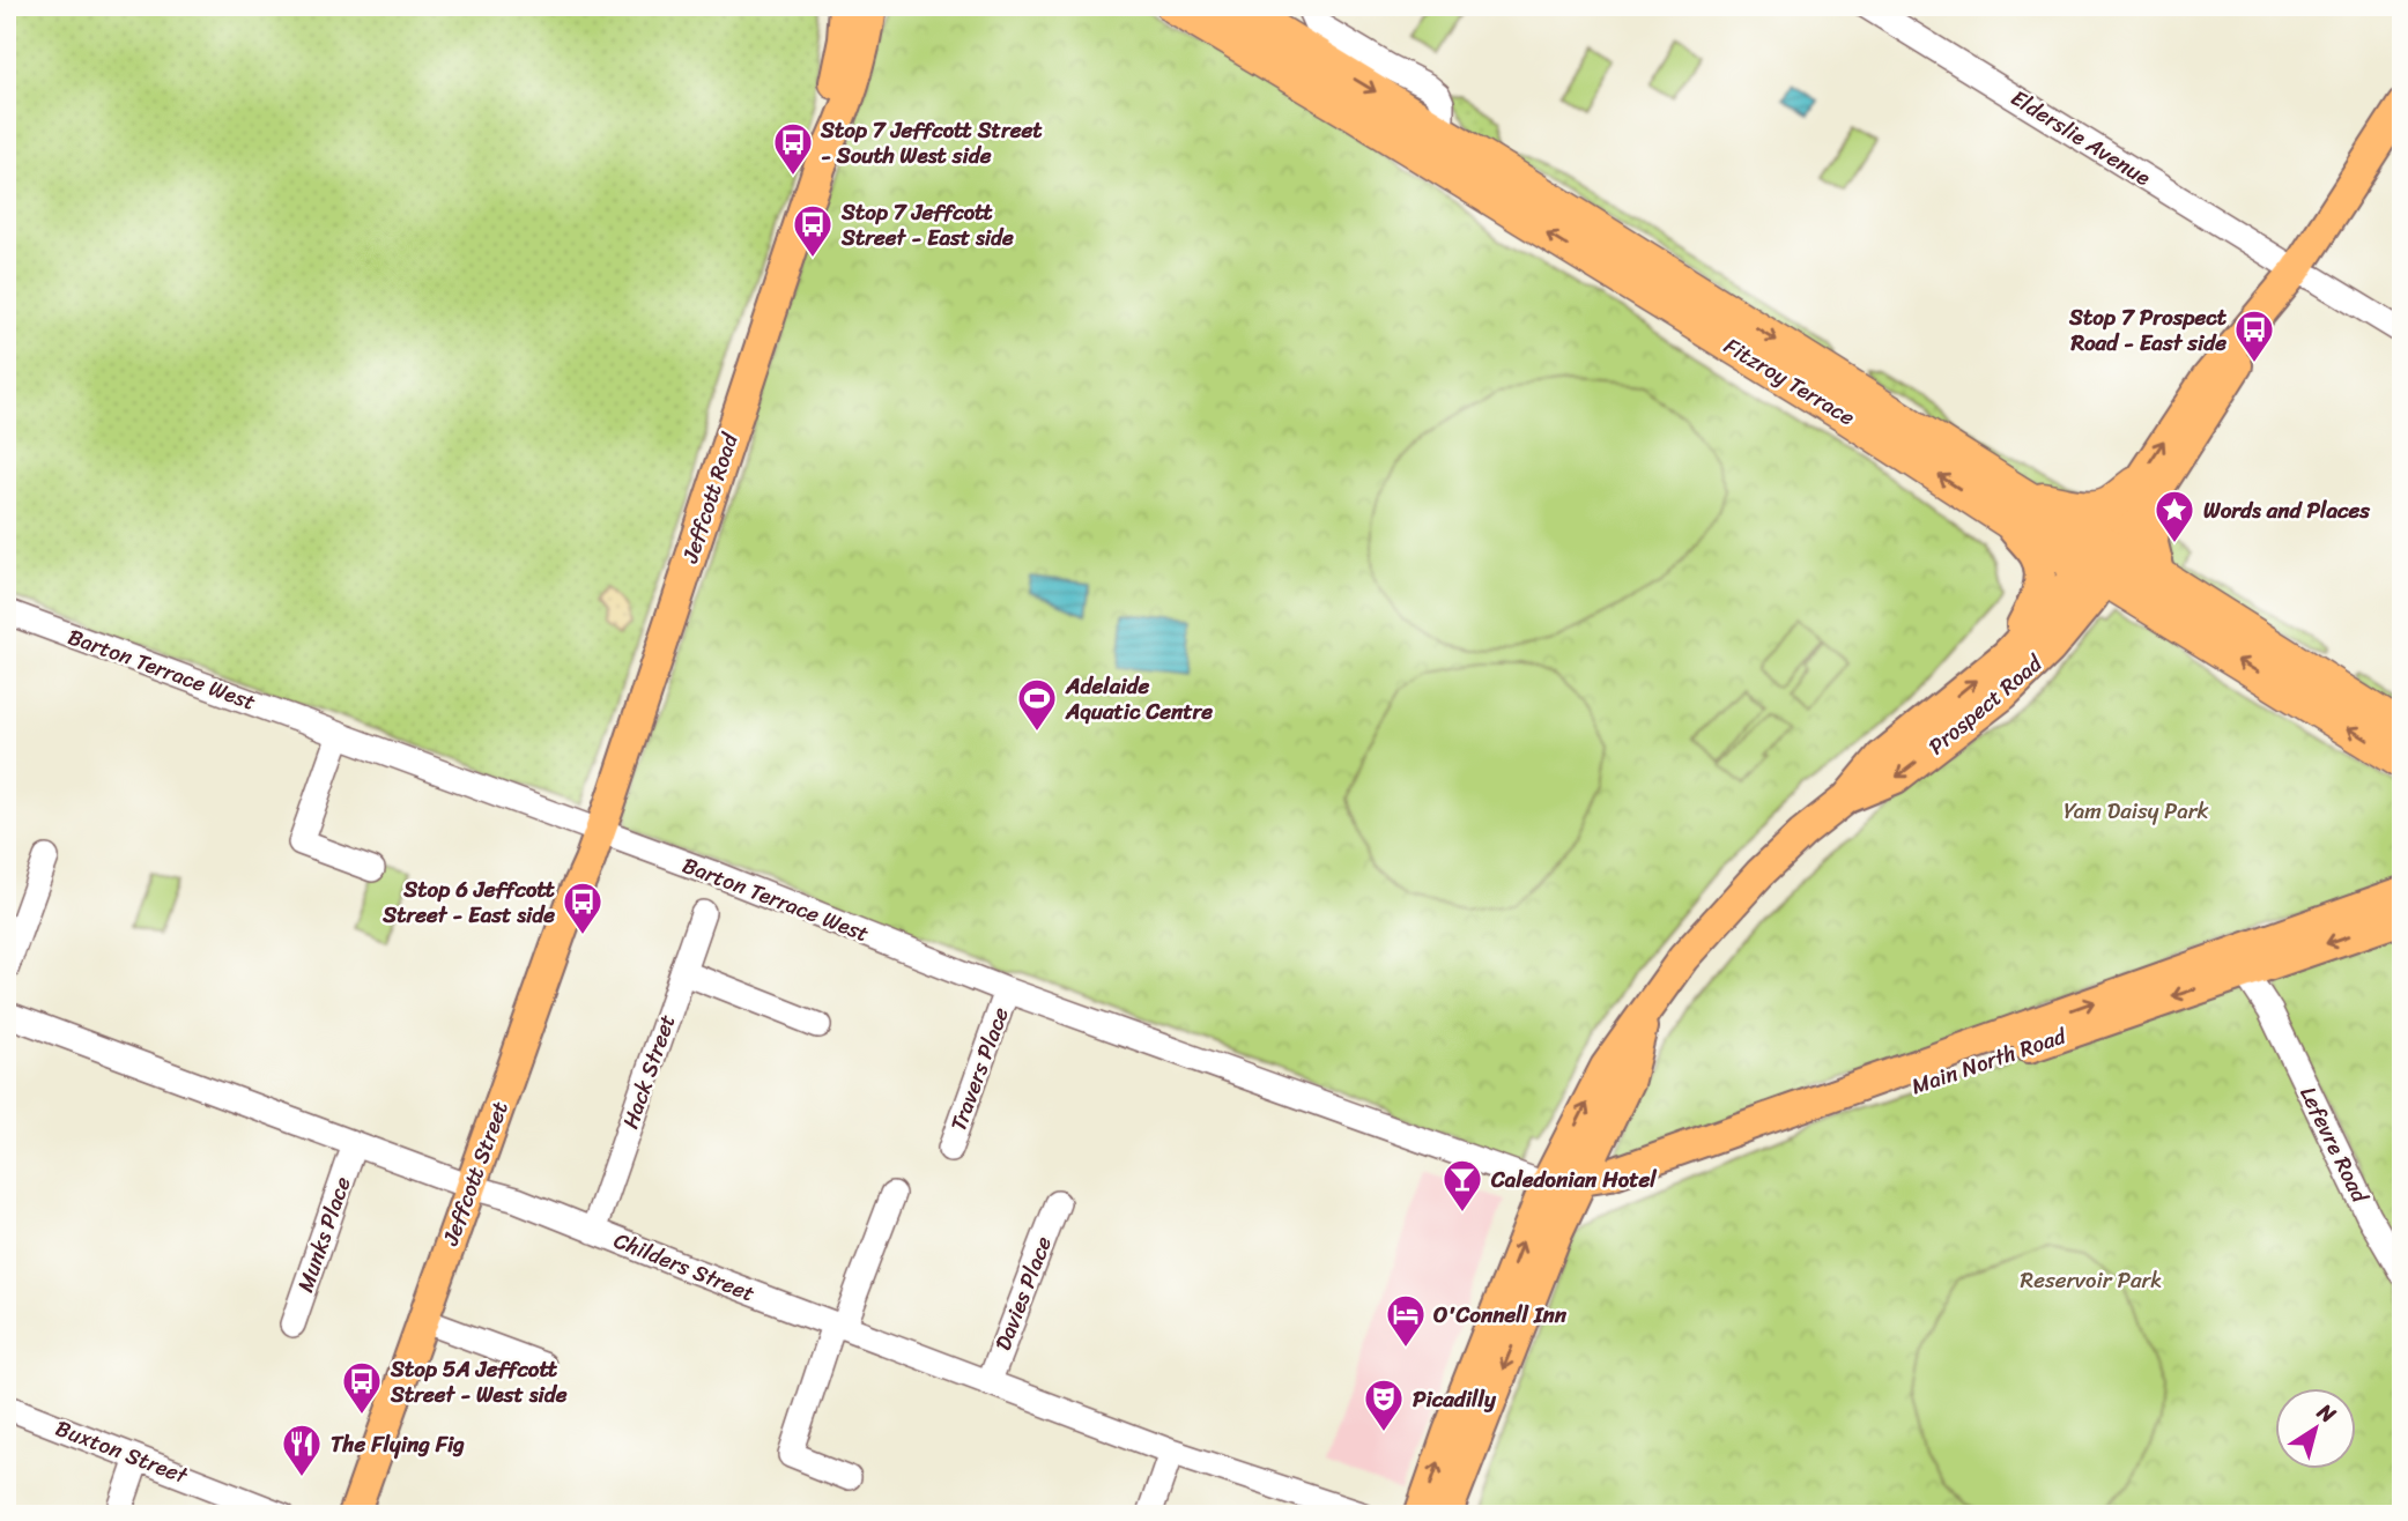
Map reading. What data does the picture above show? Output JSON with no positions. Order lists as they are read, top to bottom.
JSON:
{
  "streets": {
    "highway": ["Fitzroy Terrace"],
    "main road": [
      "Jeffcott Road",
      "Prospect Road",
      "Main North Road",
      "Jeffcott Street"
    ],
    "street": [
      "Elderslie Avenue",
      "Barton Terrace West",
      "Travers Place",
      "Hack Street",
      "Lefevre Road",
      "Munks Place",
      "Childers Street",
      "Davies Place",
      "Buxton Street"
    ]
  },
  "crossings": [
    ["Elderslie Avenue", "Prospect Road"],
    ["Fitzroy Terrace", "Prospect Road"],
    ["Jeffcott Road", "Barton Terrace West"],
    ["Jeffcott Road", "Jeffcott Street"],
    ["Barton Terrace West", "Prospect Road"],
    ["Barton Terrace West", "Main North Road"],
    ["Barton Terrace West", "Travers Place"],
    ["Barton Terrace West", "Jeffcott Street"],
    ["Prospect Road", "Main North Road"],
    ["Main North Road", "Lefevre Road"],
    ["Hack Street", "Childers Street"],
    ["Jeffcott Street", "Childers Street"],
    ["Munks Place", "Childers Street"],
    ["Childers Street", "Davies Place"]
  ],
  "parks": ["Yam Daisy Park", "Reservoir Park"],
  "places": {
    "bus stop": [
      "Stop 7 Jeffcott Street - South West side",
      "Stop 7 Jeffcott Street - East side",
      "Stop 7 Prospect Road - East side",
      "Stop 6 Jeffcott Street - East side",
      "Stop 5A Jeffcott Street - West side"
    ],
    "place": ["Words and Places"],
    "sports": ["Adelaide Aquatic Centre"],
    "bar": ["Caledonian Hotel"],
    "hotel": ["O'Connell Inn"],
    "theatre": ["Picadilly"],
    "restaurant": ["The Flying Fig"]
  },
  "north": "top right"
}
